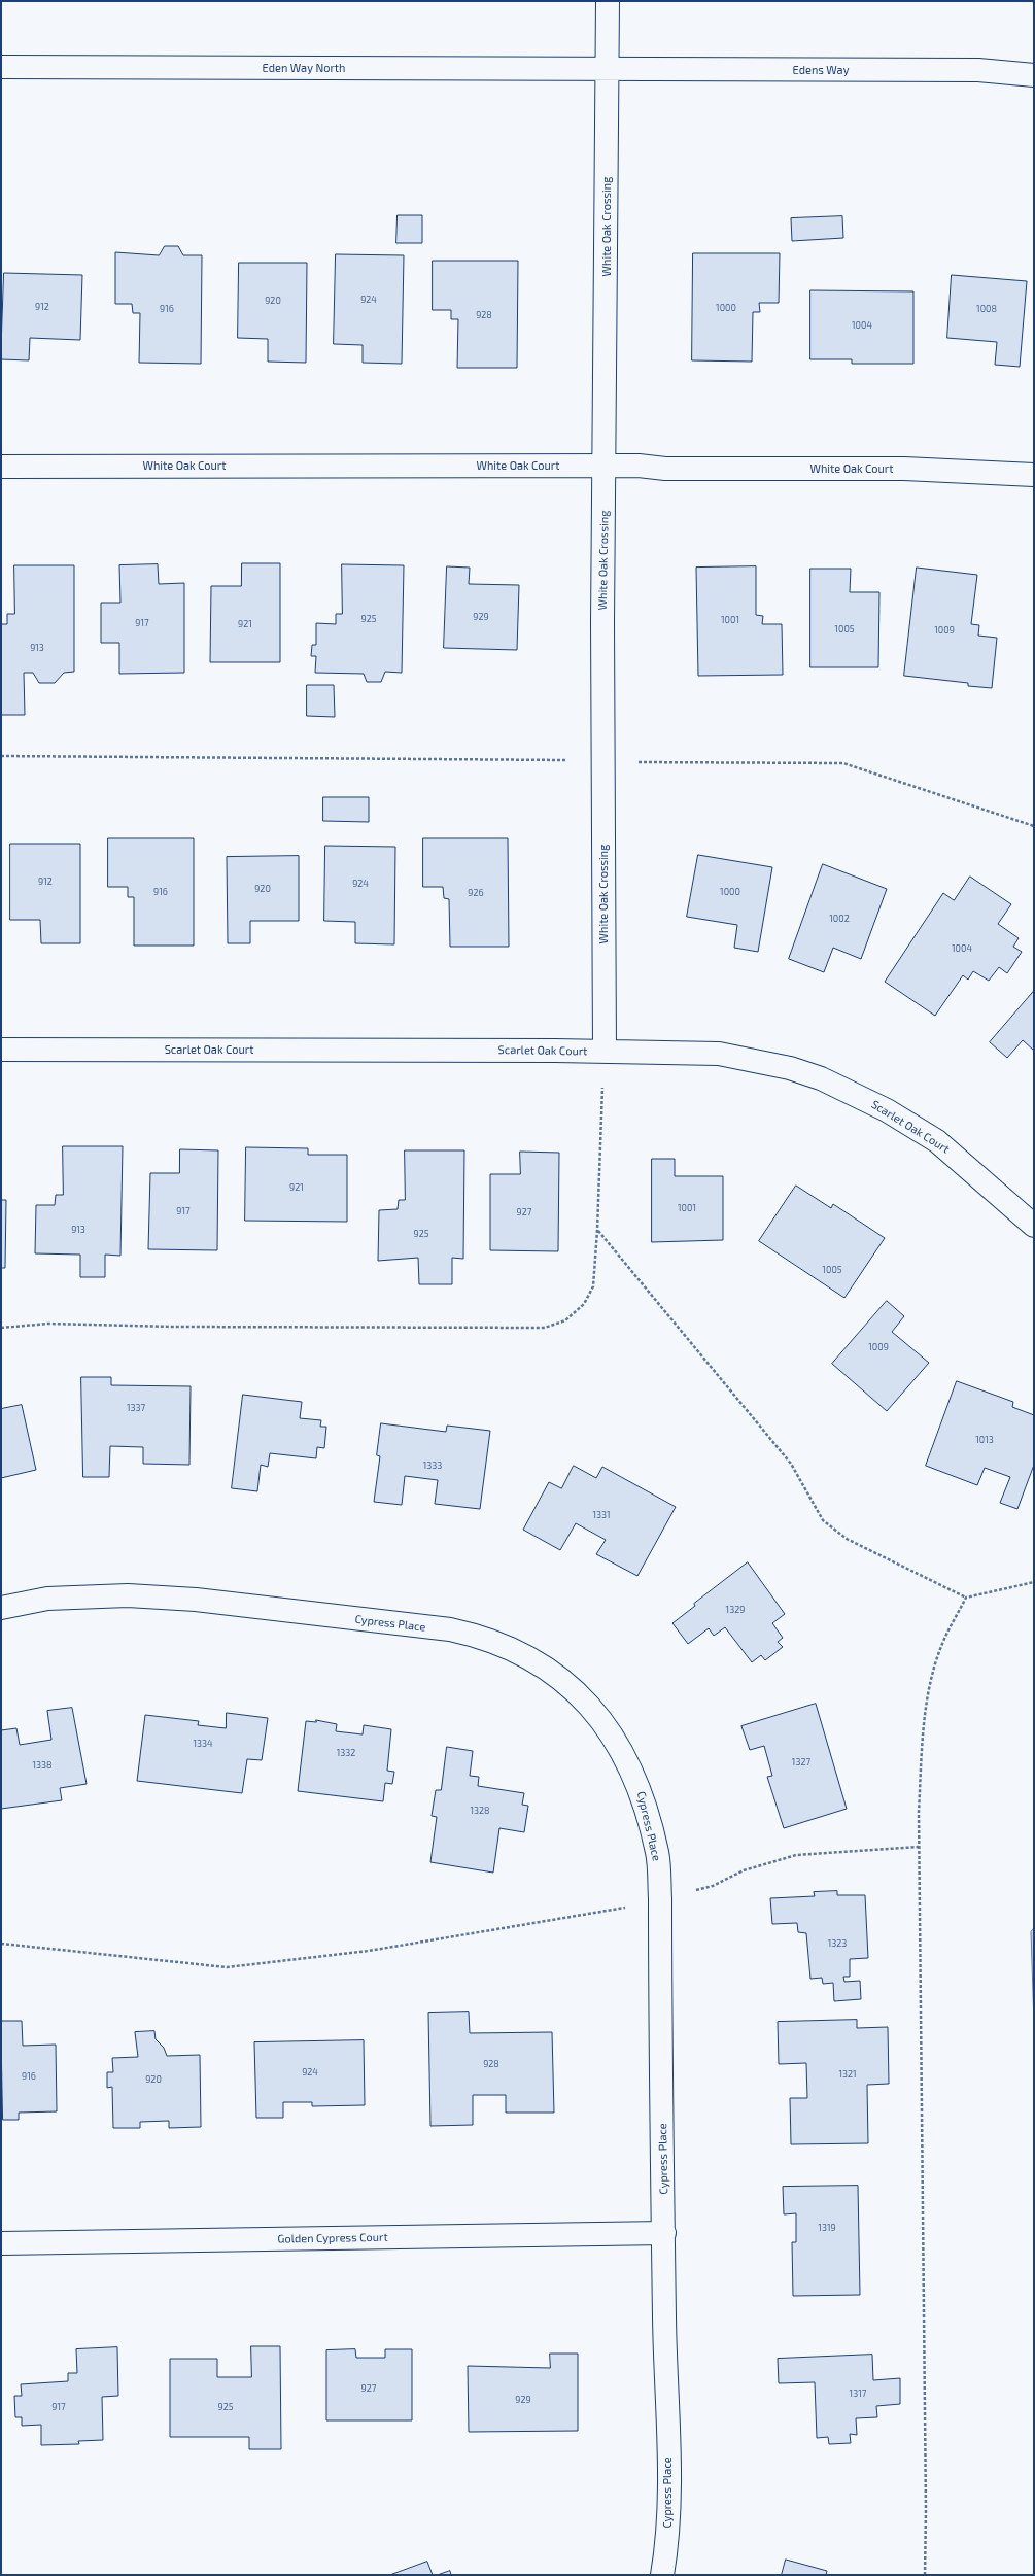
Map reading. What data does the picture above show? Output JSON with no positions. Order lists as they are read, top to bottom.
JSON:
{
  "streets": {
    "street": [
      "Eden Way North",
      "Edens Way",
      "White Oak Crossing",
      "White Oak Court",
      "Scarlet Oak Court",
      "Cypress Place",
      "Golden Cypress Court"
    ]
  },
  "crossings": [
    ["Eden Way North", "Edens Way"],
    ["Eden Way North", "White Oak Crossing"],
    ["Edens Way", "White Oak Crossing"],
    ["White Oak Crossing", "White Oak Court"],
    ["White Oak Crossing", "Scarlet Oak Court"],
    ["Cypress Place", "Golden Cypress Court"]
  ],
  "house_numbers": [
    "924",
    "920",
    "912",
    "1000",
    "916",
    "1008",
    "928",
    "1004",
    "929",
    "925",
    "1001",
    "917",
    "921",
    "1005",
    "1009",
    "913",
    "912",
    "924",
    "920",
    "916",
    "1000",
    "926",
    "1002",
    "1004",
    "921",
    "1001",
    "917",
    "927",
    "913",
    "925",
    "1005",
    "1009",
    "1337",
    "1013",
    "1333",
    "1331",
    "1329",
    "1334",
    "1332",
    "1327",
    "1338",
    "1328",
    "1323",
    "928",
    "924",
    "1321",
    "916",
    "920",
    "1319",
    "927",
    "1317",
    "929",
    "917",
    "925"
  ]
}
